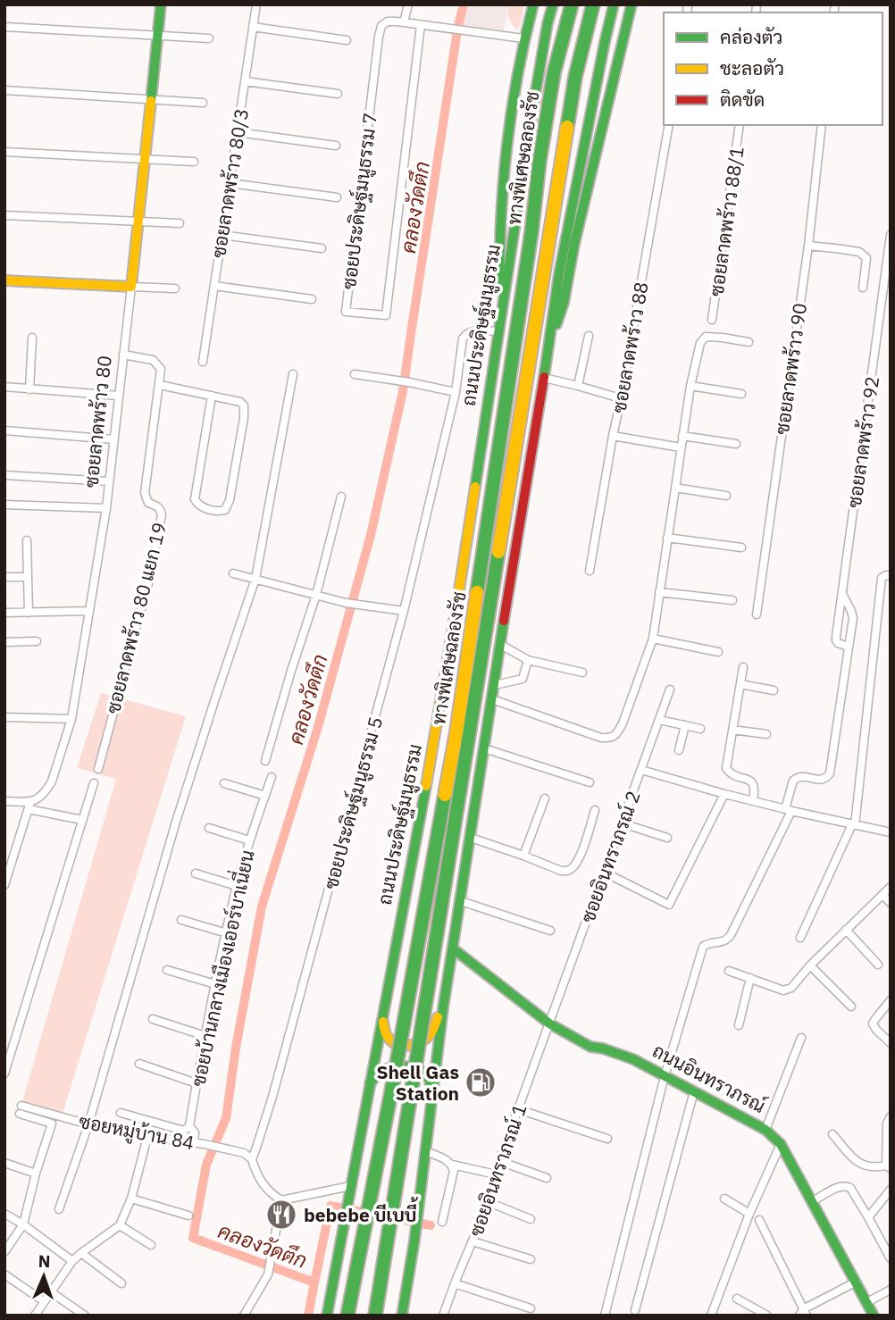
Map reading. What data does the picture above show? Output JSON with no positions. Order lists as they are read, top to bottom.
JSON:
{
  "streets": {
    "main road": [
      "ทางพิเศษฉลองรัช",
      "ถนนประดิษฐ์มนูธรรม",
      "ซอยลาดพร้าว 80",
      "ถนนอินทราภรณ์"
    ],
    "street": [
      "ซอยลาดพร้าว 80/3",
      "ซอยประดิษฐ์มนูธรรม 7",
      "ซอยลาดพร้าว 88/1",
      "ซอยลาดพร้าว 88",
      "ซอยลาดพร้าว 90",
      "ซอยลาดพร้าว 92",
      "ซอยลาดพร้าว 80 แยก 19",
      "ซอยประดิษฐ์มนูธรรม 5",
      "ซอยอินทราภรณ์ 2",
      "ซอยบ้านกลางเมืองเออร์บาเนี่ยน",
      "ซอยหมู่บ้าน 84",
      "ซอยอินทราภรณ์ 1"
    ]
  },
  "crossings": [
    ["ถนนประดิษฐ์มนูธรรม", "ซอยประดิษฐ์มนูธรรม 5"],
    ["ซอยลาดพร้าว 80", "ซอยลาดพร้าว 80 แยก 19"],
    ["ซอยประดิษฐ์มนูธรรม 5", "ซอยหมู่บ้าน 84"],
    ["ซอยอินทราภรณ์ 2", "ถนนอินทราภรณ์"],
    ["ซอยอินทราภรณ์ 2", "ซอยอินทราภรณ์ 1"],
    ["ซอยบ้านกลางเมืองเออร์บาเนี่ยน", "ซอยหมู่บ้าน 84"],
    ["ถนนอินทราภรณ์", "ซอยอินทราภรณ์ 1"]
  ],
  "water": ["คลองวัดตึก"],
  "places": {
    "fuel station": ["Shell Gas Station"],
    "restaurant": ["bebebe บีเบบี้"]
  },
  "legend": ["คล่องตัว", "ชะลอตัว", "ติดขัด"],
  "north": "top"
}
